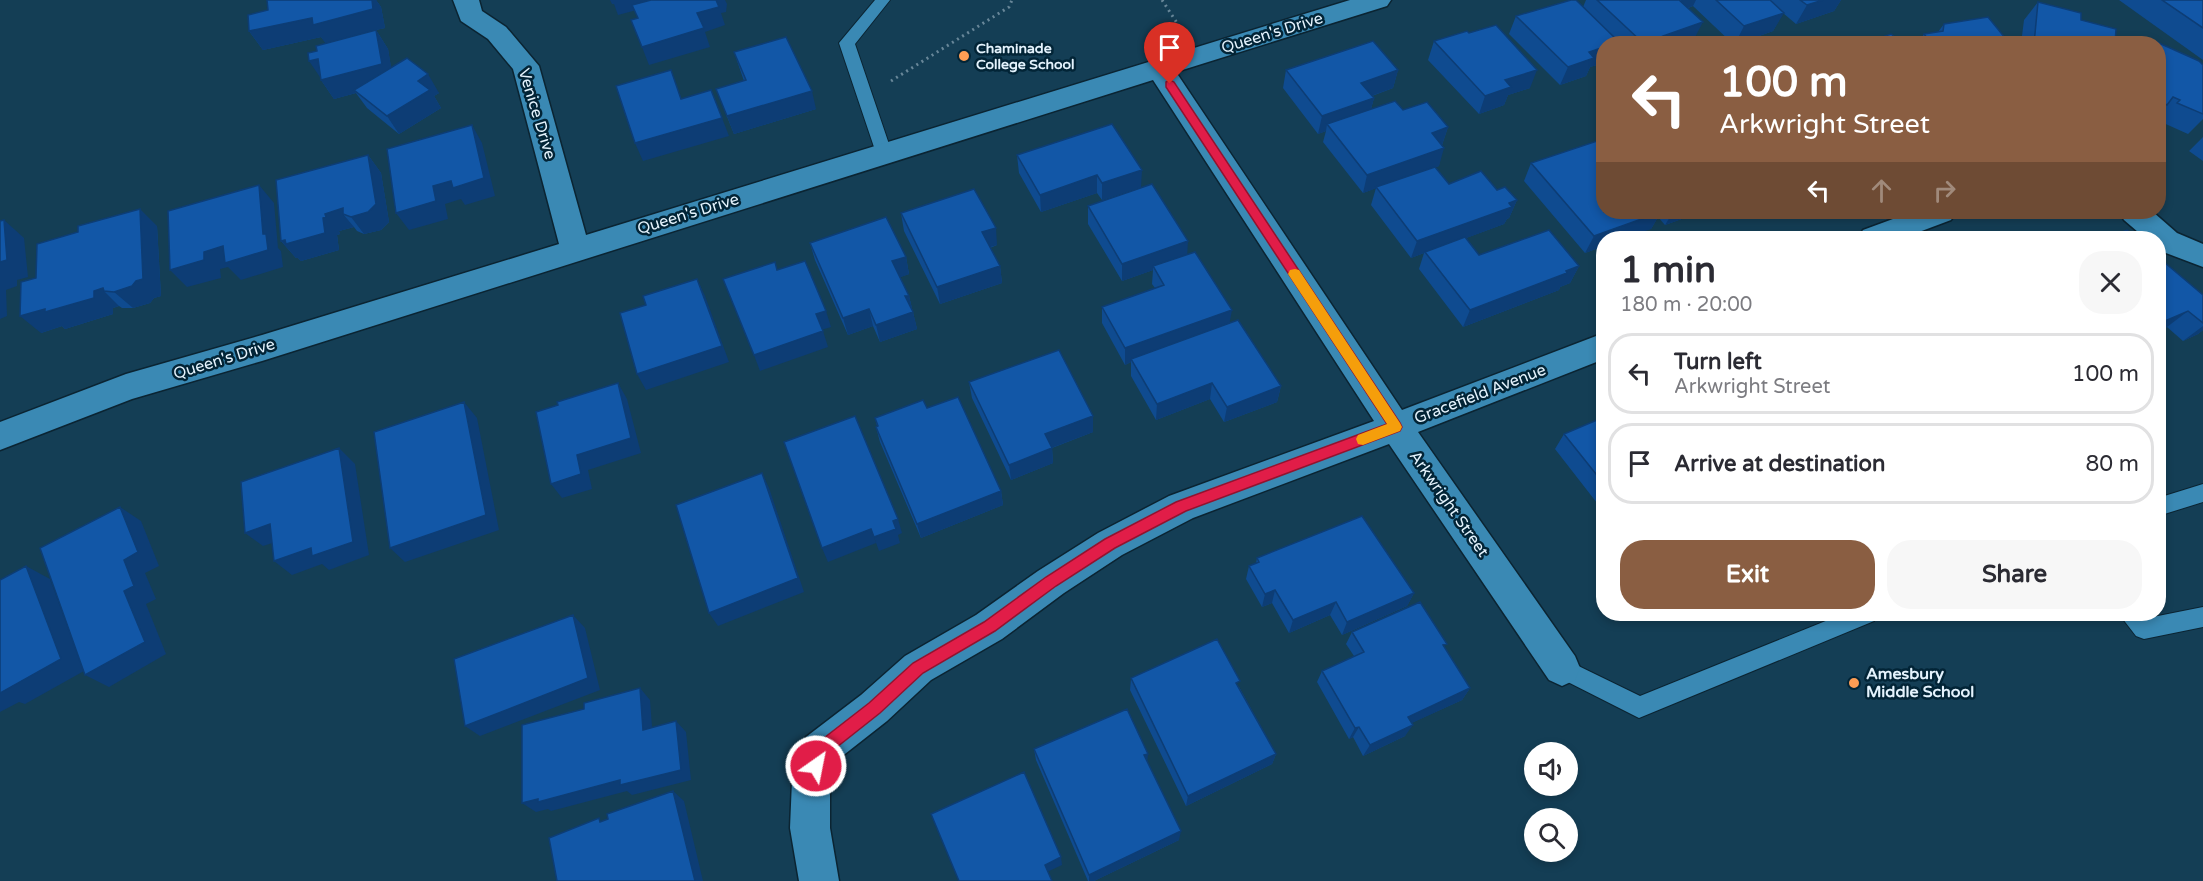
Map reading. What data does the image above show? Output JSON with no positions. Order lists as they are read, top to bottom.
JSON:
{
  "streets": {
    "street": [
      "Queen's Drive",
      "Venice Drive",
      "Gracefield Avenue",
      "Arkwright Street"
    ]
  },
  "crossings": [
    ["Queen's Drive", "Venice Drive"],
    ["Queen's Drive", "Arkwright Street"],
    ["Gracefield Avenue", "Arkwright Street"]
  ],
  "places": ["Chaminade College School", "Amesbury Middle School"],
  "page": {
    "turn": ["100 m", "Arkwright Street"],
    "heading": ["1 min", "180 m · 20:00"],
    "list": [
      {
        "name": "Turn left",
        "note": "Arkwright Street",
        "value": "100 m"
      },
      {
        "name": "Arrive at destination",
        "value": "80 m"
      }
    ],
    "buttons": ["Exit", "Share"]
  }
}
